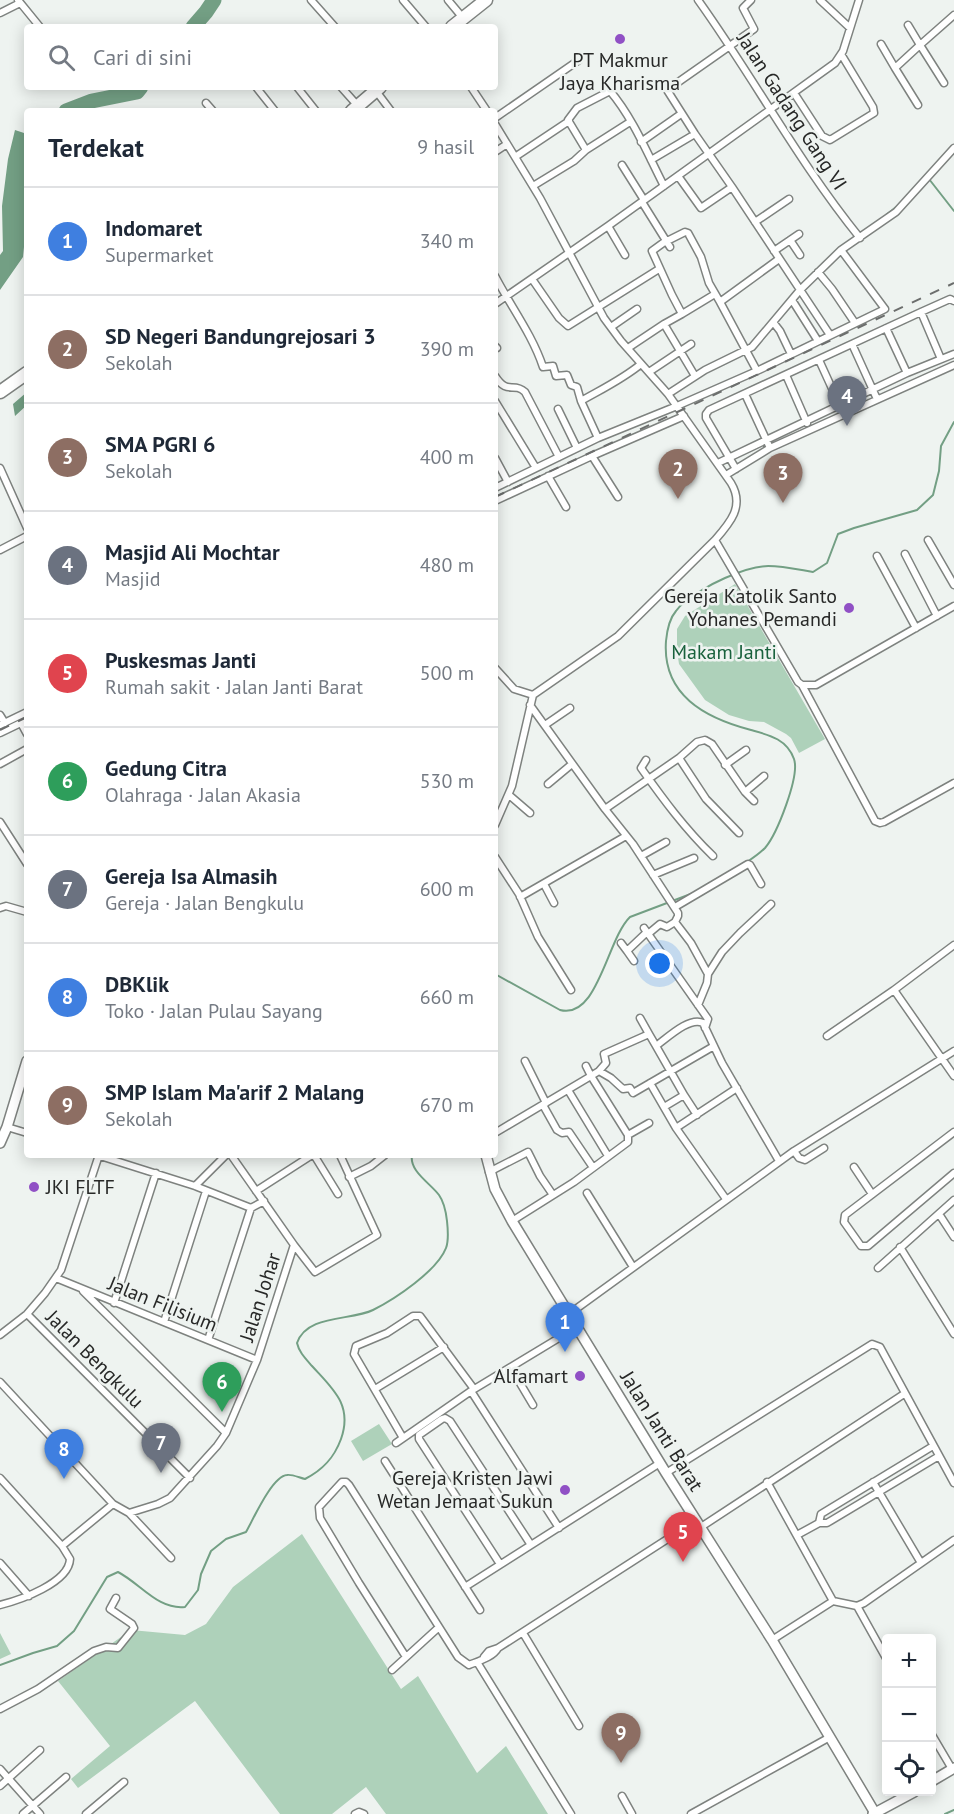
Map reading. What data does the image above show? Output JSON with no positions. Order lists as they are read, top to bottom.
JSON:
{
  "streets": {
    "street": [
      "Jalan Gadang Gang VI",
      "Jalan Johar",
      "Jalan Filisium",
      "Jalan Bengkulu",
      "Jalan Janti Barat"
    ]
  },
  "crossings": [
    ["Jalan Johar", "Jalan Filisium"],
    ["Jalan Johar", "Jalan Bengkulu"]
  ],
  "parks": ["Makam Janti"],
  "places": [
    "PT Makmur Jaya Kharisma",
    "Gereja Katolik Santo Yohanes Pemandi",
    "JKI FLTF",
    "Alfamart",
    "Gereja Kristen Jawi Wetan Jemaat Sukun"
  ],
  "page": {
    "search": "Cari di sini",
    "heading": ["Terdekat", "9 hasil"],
    "list": [
      {
        "mark": "1",
        "name": "Indomaret",
        "note": "Supermarket",
        "value": "340 m"
      },
      {
        "mark": "2",
        "name": "SD Negeri Bandungrejosari 3",
        "note": "Sekolah",
        "value": "390 m"
      },
      {
        "mark": "3",
        "name": "SMA PGRI 6",
        "note": "Sekolah",
        "value": "400 m"
      },
      {
        "mark": "4",
        "name": "Masjid Ali Mochtar",
        "note": "Masjid",
        "value": "480 m"
      },
      {
        "mark": "5",
        "name": "Puskesmas Janti",
        "note": "Rumah sakit · Jalan Janti Barat",
        "value": "500 m"
      },
      {
        "mark": "6",
        "name": "Gedung Citra",
        "note": "Olahraga · Jalan Akasia",
        "value": "530 m"
      },
      {
        "mark": "7",
        "name": "Gereja Isa Almasih",
        "note": "Gereja · Jalan Bengkulu",
        "value": "600 m"
      },
      {
        "mark": "8",
        "name": "DBKlik",
        "note": "Toko · Jalan Pulau Sayang",
        "value": "660 m"
      },
      {
        "mark": "9",
        "name": "SMP Islam Ma'arif 2 Malang",
        "note": "Sekolah",
        "value": "670 m"
      }
    ],
    "pins": [
      "4",
      "2",
      "3",
      "1",
      "6",
      "7",
      "8",
      "5",
      "9"
    ],
    "map_buttons": ["+", "−"]
  }
}
